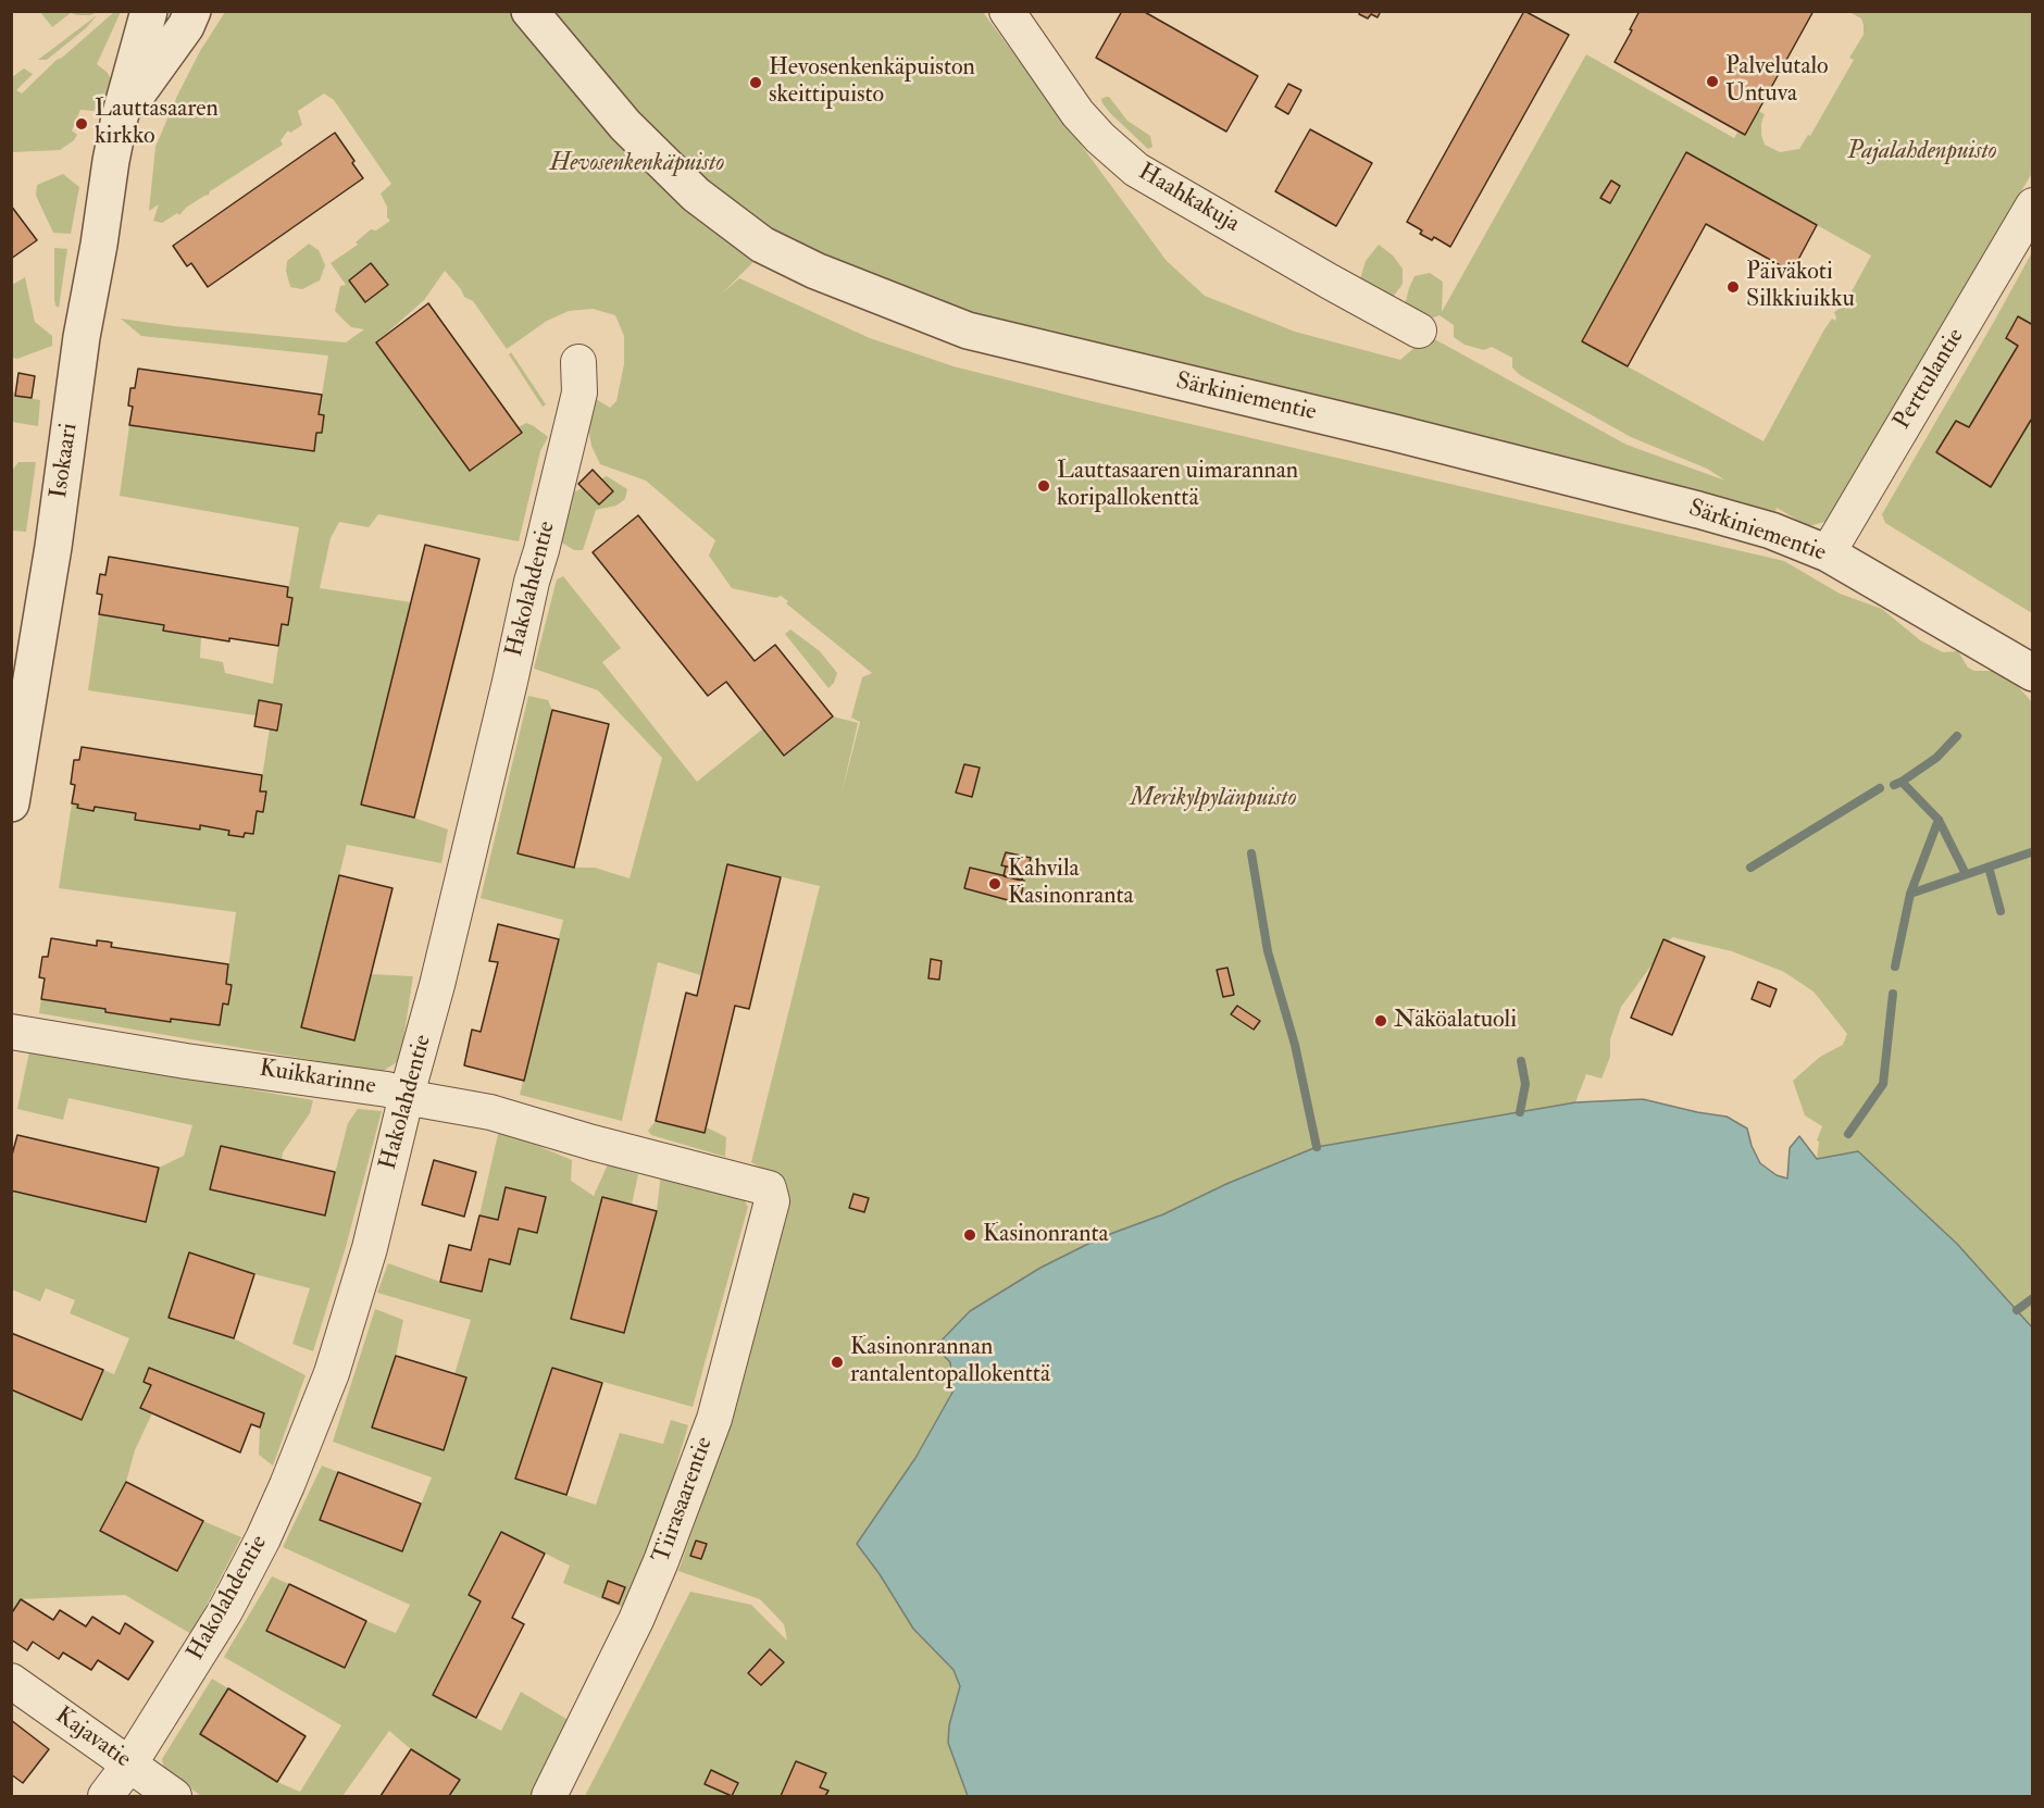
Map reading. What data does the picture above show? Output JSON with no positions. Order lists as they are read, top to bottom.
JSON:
{
  "streets": {
    "street": [
      "Haahkakuja",
      "Perttulantie",
      "Särkiniementie",
      "Isokaari",
      "Hakolahdentie",
      "Kuikkarinne",
      "Tiirasaarentie",
      "Kajavatie"
    ]
  },
  "crossings": [
    ["Perttulantie", "Särkiniementie"],
    ["Hakolahdentie", "Kuikkarinne"],
    ["Hakolahdentie", "Kajavatie"],
    ["Kuikkarinne", "Tiirasaarentie"]
  ],
  "parks": ["Pajalahdenpuisto", "Hevosenkenkäpuisto", "Merikylpylänpuisto"],
  "places": [
    "Palvelutalo Untuva",
    "Hevosenkenkäpuiston skeittipuisto",
    "Lauttasaaren kirkko",
    "Päiväkoti Silkkiuikku",
    "Lauttasaaren uimarannan koripallokenttä",
    "Kahvila Kasinonranta",
    "Näköalatuoli",
    "Kasinonranta",
    "Kasinonrannan rantalentopallokenttä"
  ]
}
